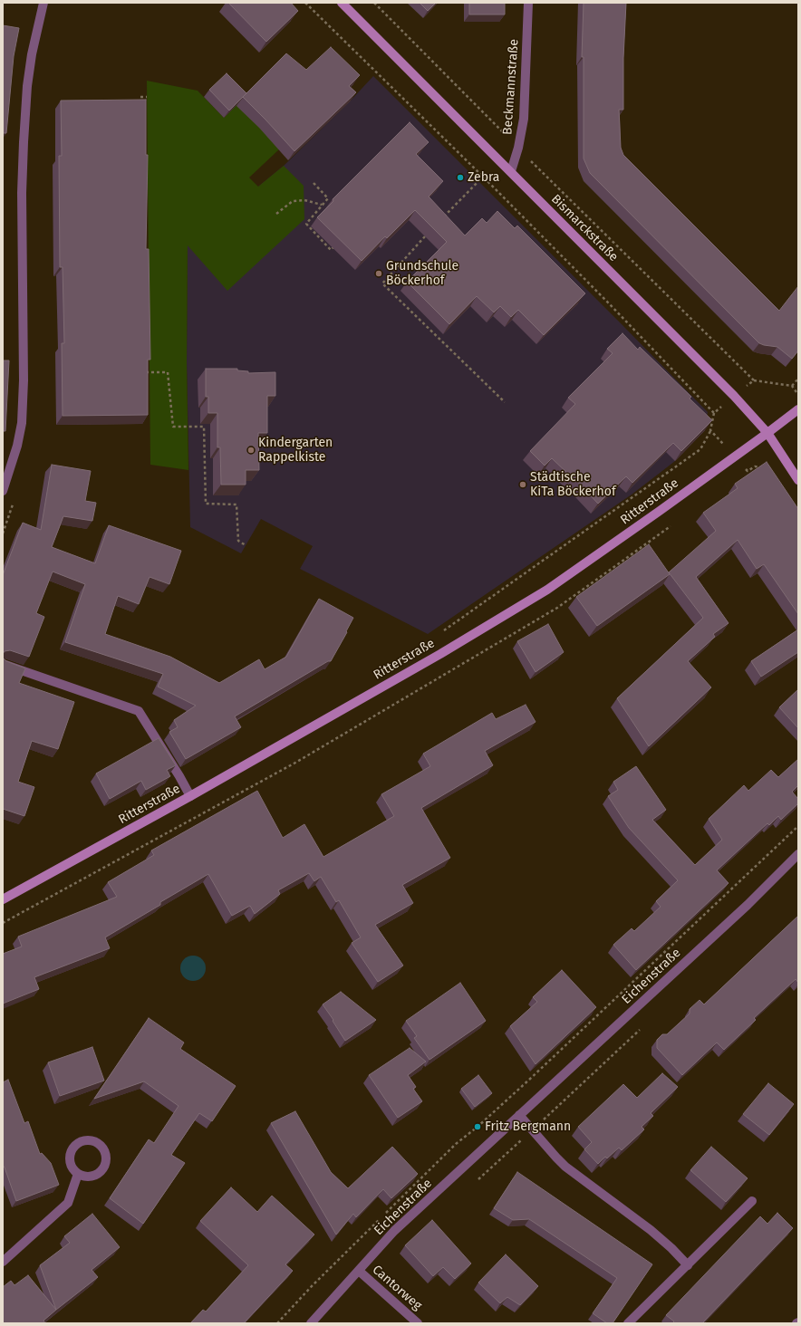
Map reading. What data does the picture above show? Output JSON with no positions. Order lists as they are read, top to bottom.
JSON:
{
  "streets": {
    "main road": ["Bismarckstraße", "Ritterstraße"],
    "street": ["Beckmannstraße", "Eichenstraße", "Cantorweg"]
  },
  "crossings": [
    ["Beckmannstraße", "Bismarckstraße"],
    ["Bismarckstraße", "Ritterstraße"],
    ["Eichenstraße", "Cantorweg"]
  ],
  "places": [
    "Zebra",
    "Grundschule Böckerhof",
    "Kindergarten Rappelkiste",
    "Städtische KiTa Böckerhof",
    "Fritz Bergmann"
  ]
}
